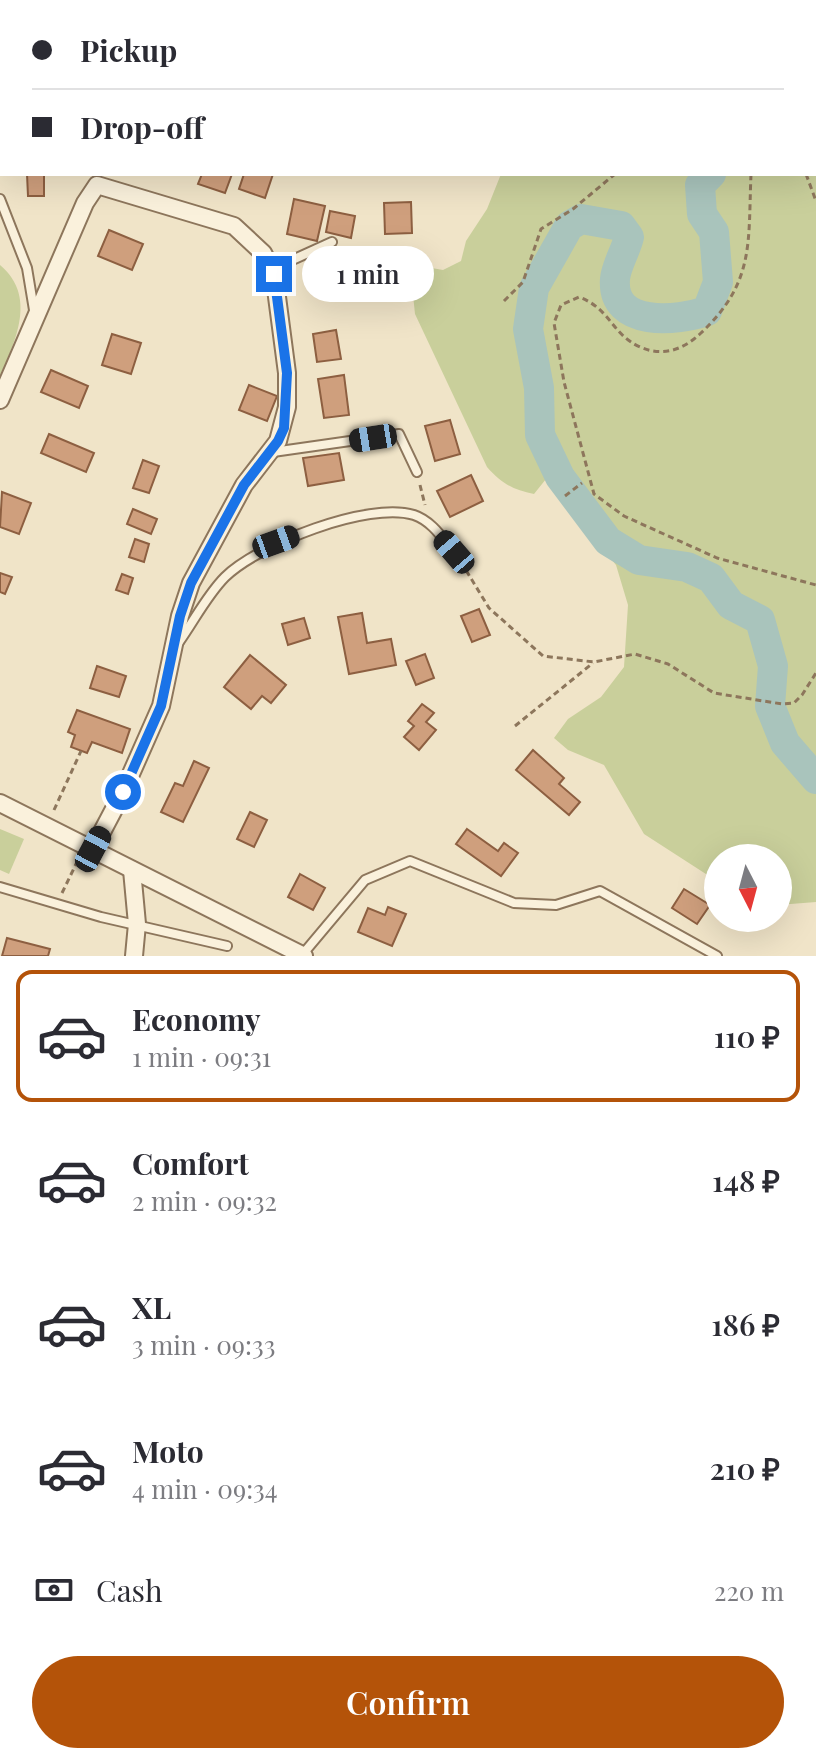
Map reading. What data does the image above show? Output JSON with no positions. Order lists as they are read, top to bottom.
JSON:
{
  "north": "bottom",
  "page": {
    "banner": ["Pickup", "Drop-off"],
    "bubble": "1 min",
    "list": [
      {
        "name": "Economy",
        "note": "1 min · 09:31",
        "value": "110 ₽"
      },
      {
        "name": "Comfort",
        "note": "2 min · 09:32",
        "value": "148 ₽"
      },
      {
        "name": "XL",
        "note": "3 min · 09:33",
        "value": "186 ₽"
      },
      {
        "name": "Moto",
        "note": "4 min · 09:34",
        "value": "210 ₽"
      }
    ],
    "pay": ["Cash", "220 m"],
    "buttons": "Confirm"
  }
}
